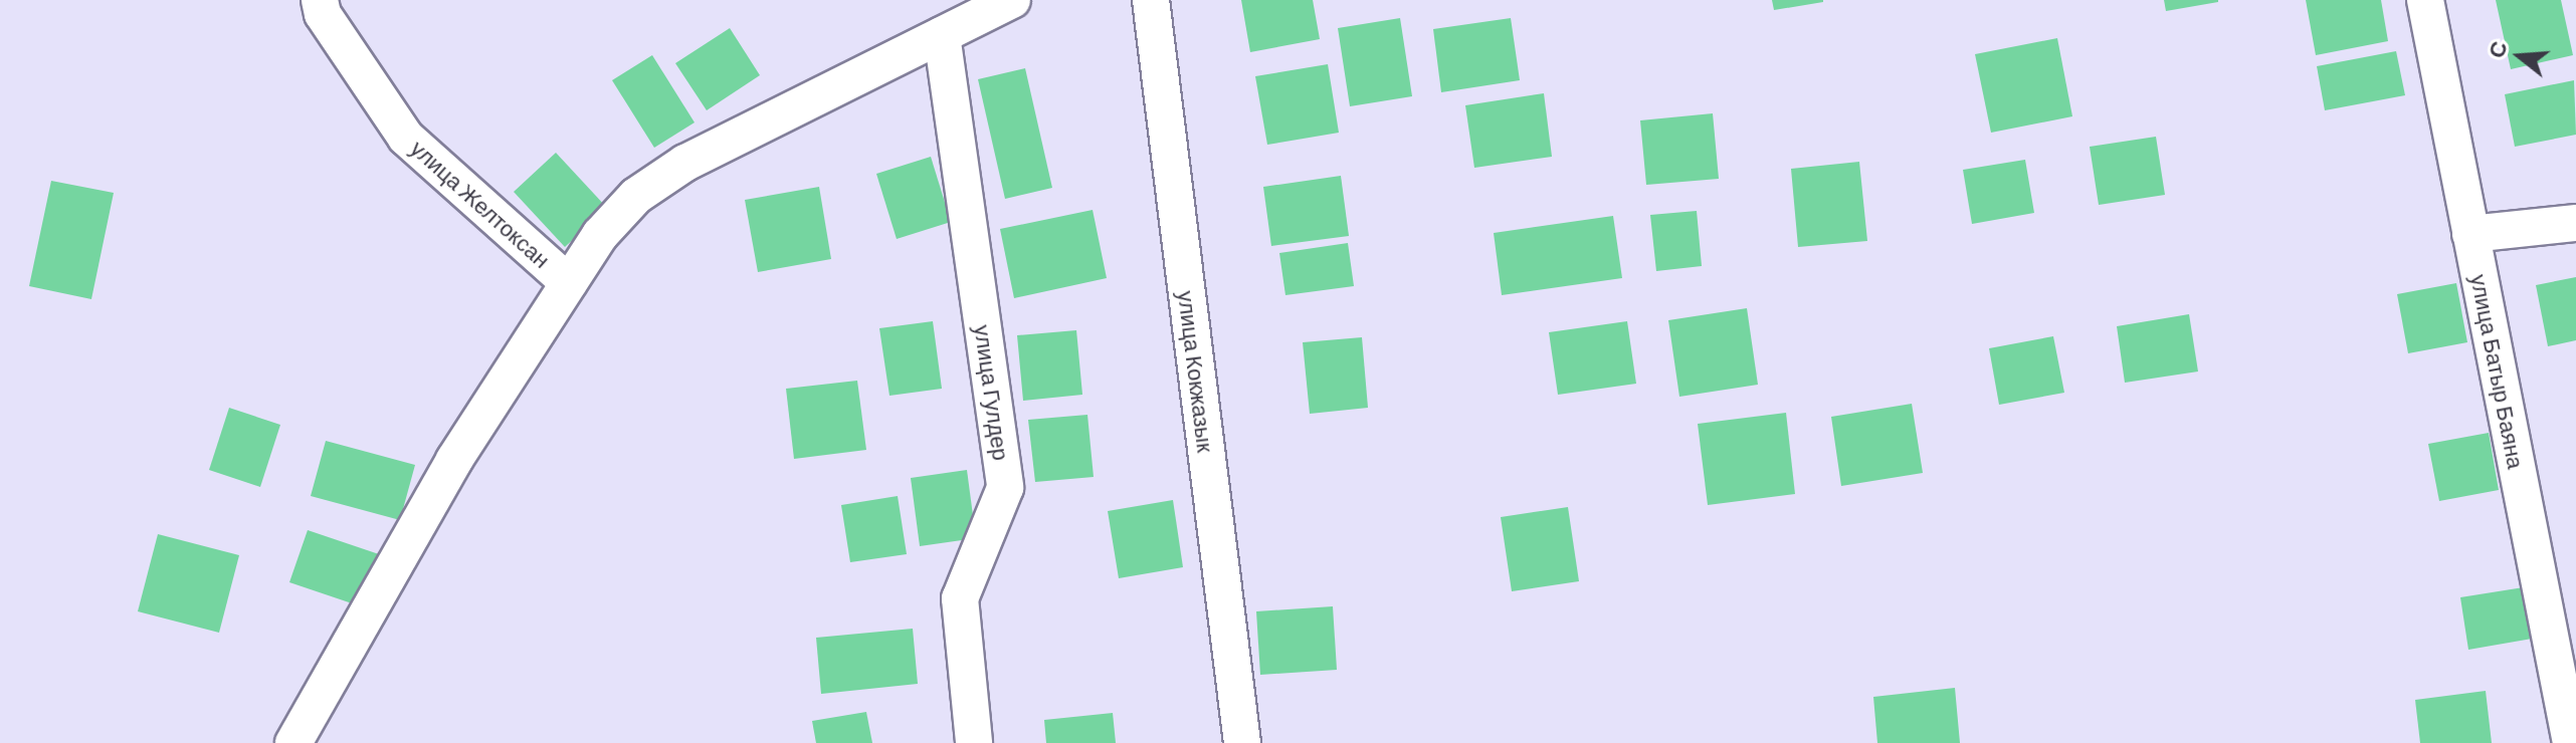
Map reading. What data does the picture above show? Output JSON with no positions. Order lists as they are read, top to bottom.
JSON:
{
  "streets": {
    "street": [
      "улица Желтоксан",
      "улица Кокжазык",
      "улица Батыр Баяна",
      "улица Гулдер"
    ]
  },
  "north": "left"
}
